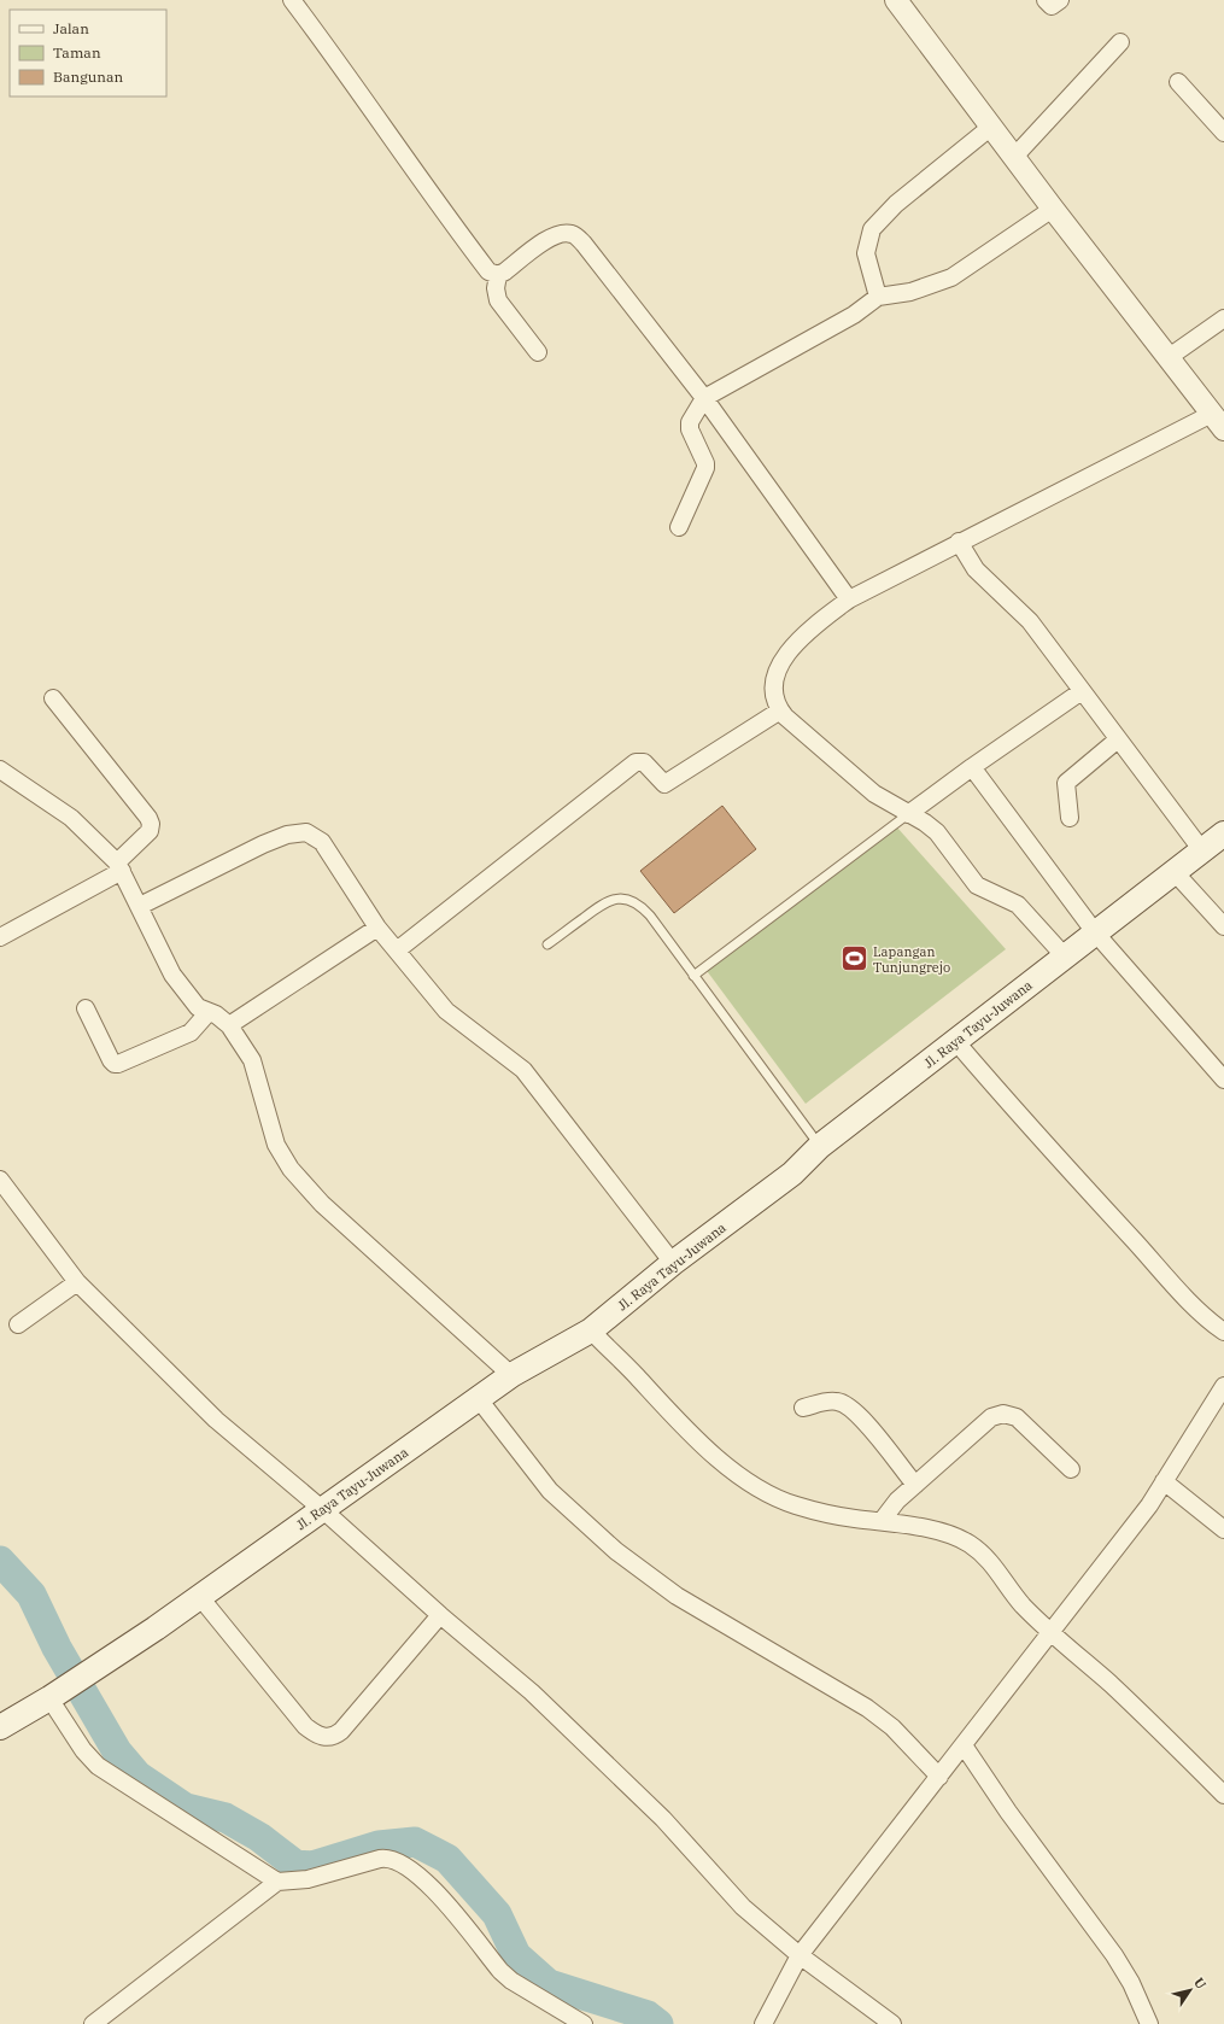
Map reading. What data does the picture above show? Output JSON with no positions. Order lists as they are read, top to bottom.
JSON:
{
  "streets": {
    "main road": ["Jl. Raya Tayu-Juwana"]
  },
  "places": {
    "sports": ["Lapangan Tunjungrejo"]
  },
  "legend": ["Jalan", "Taman", "Bangunan"],
  "north": "top right"
}
